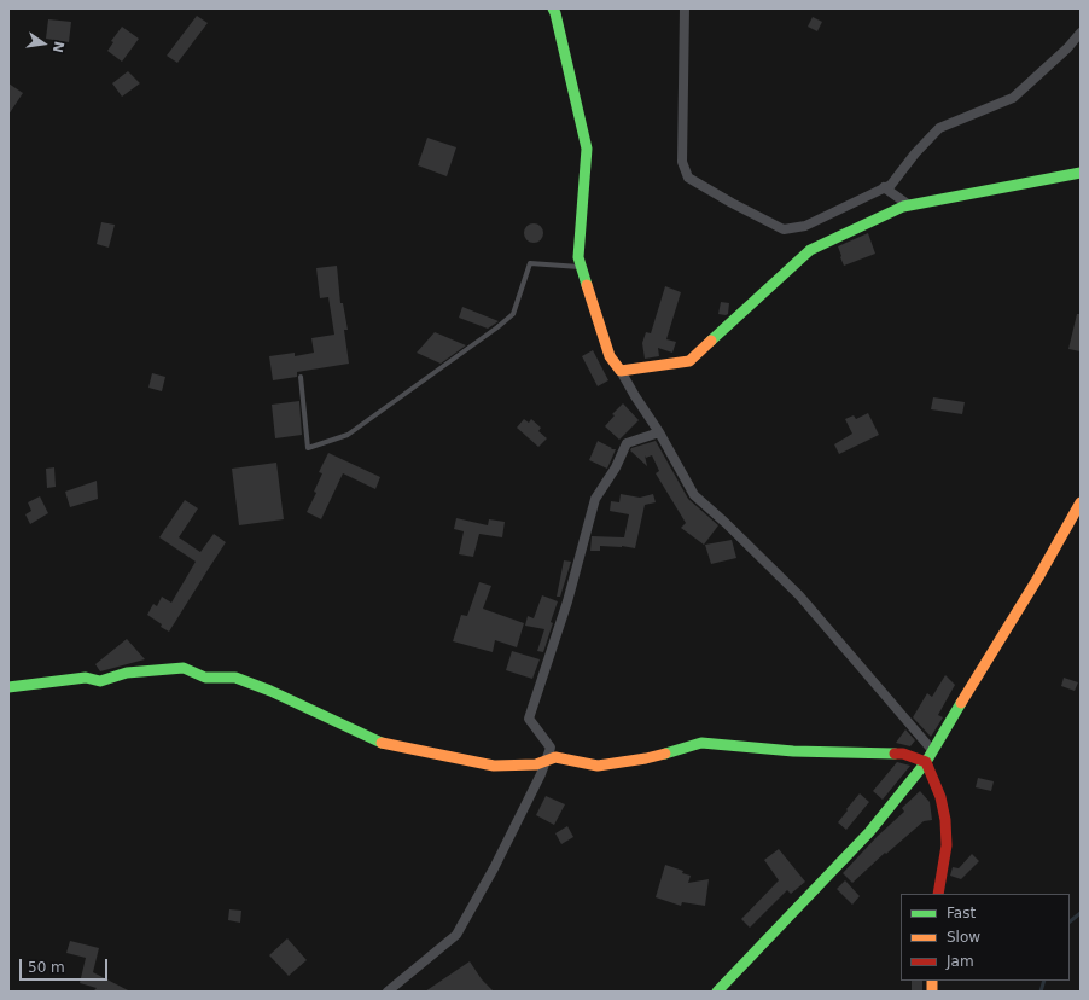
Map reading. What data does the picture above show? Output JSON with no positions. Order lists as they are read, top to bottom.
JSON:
{
  "legend": ["Fast", "Slow", "Jam"],
  "scale_bar": "50 m",
  "north": "right"
}
